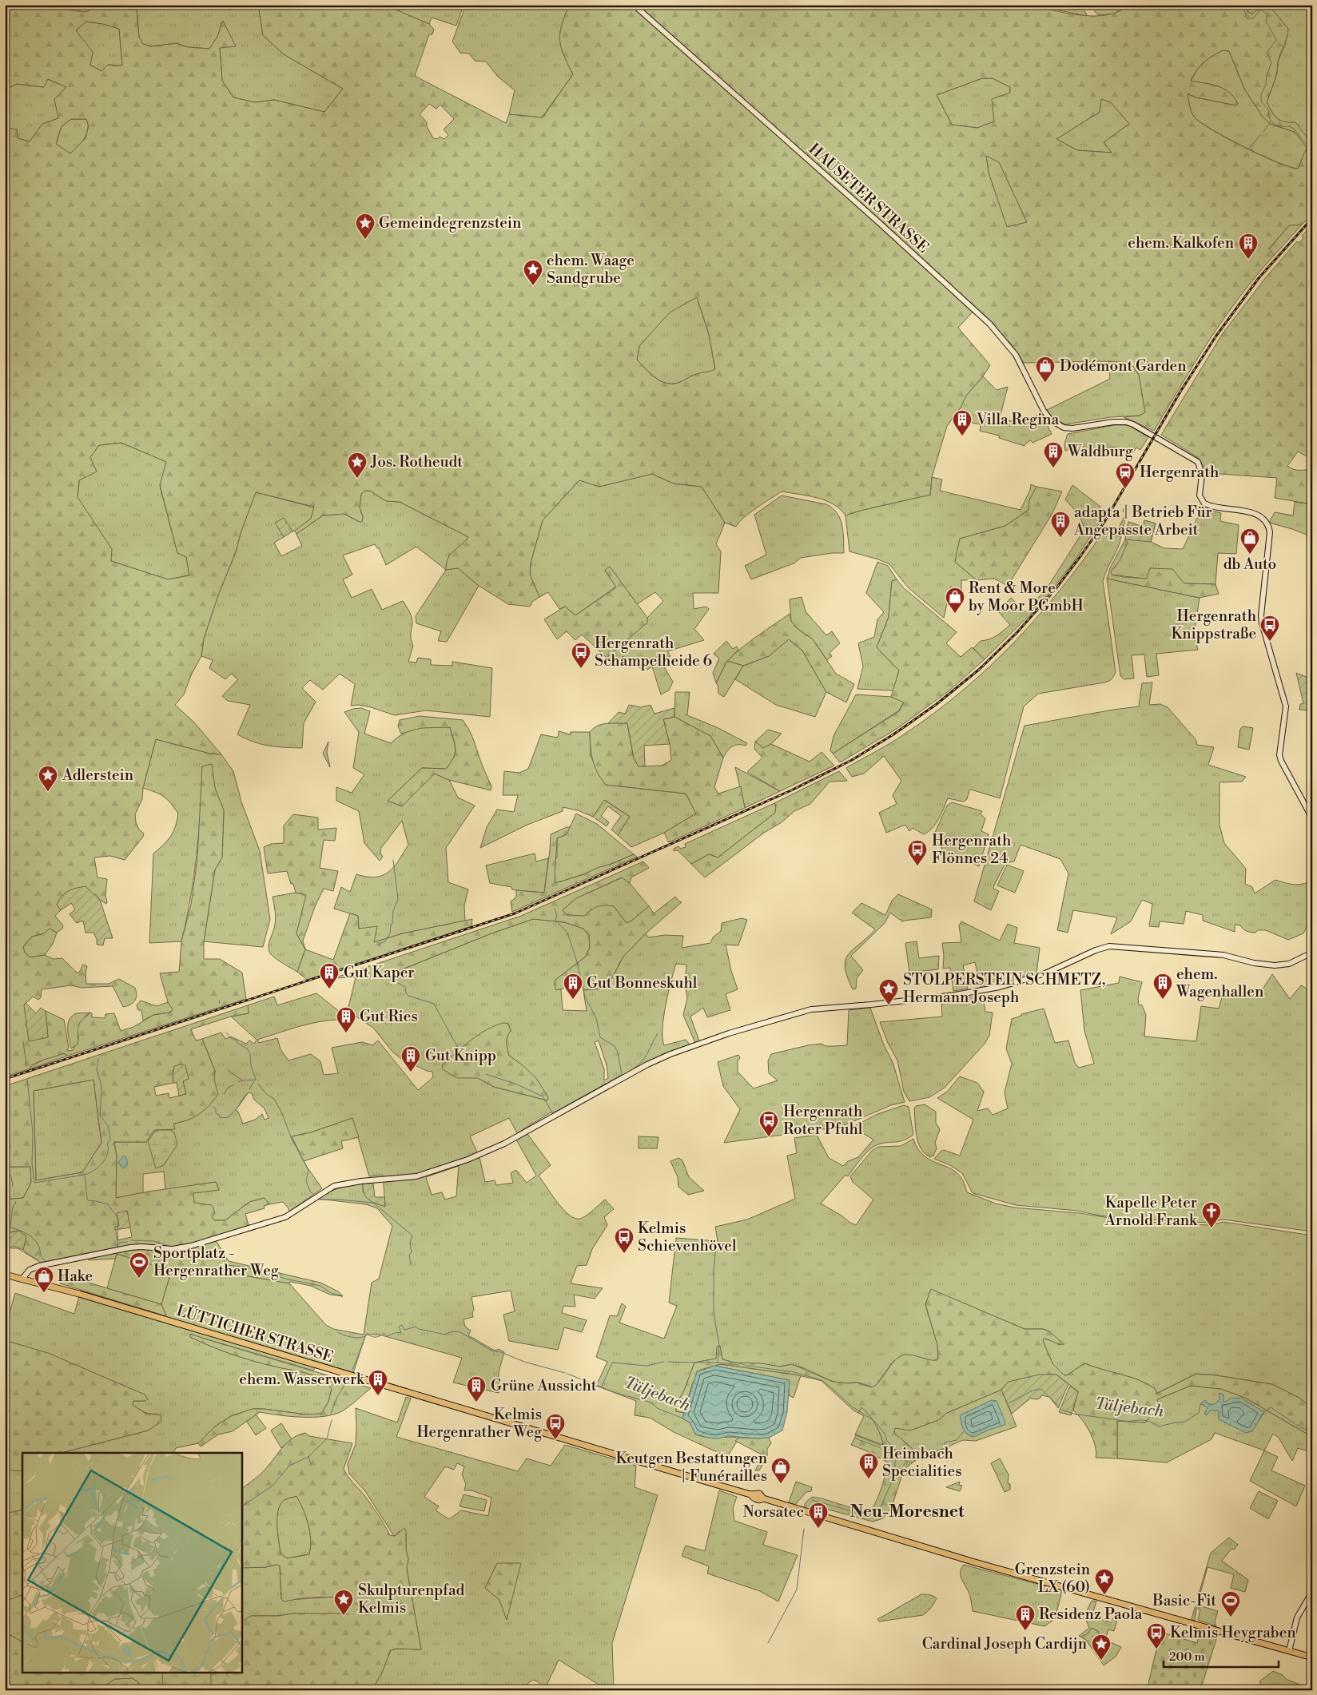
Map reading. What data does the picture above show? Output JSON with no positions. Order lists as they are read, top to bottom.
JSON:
{
  "streets": {
    "main road": ["LÜTTICHER STRASSE"],
    "street": ["HAUSETER STRASSE"]
  },
  "districts": ["Neu-Moresnet"],
  "water": ["Tüljebach"],
  "places": {
    "place": [
      "Gemeindegrenzstein",
      "ehem. Waage Sandgrube",
      "Jos. Rotheudt",
      "Adlerstein",
      "STOLPERSTEIN SCHMETZ, Hermann Joseph",
      "Grenzstein LX (60)",
      "Skulpturenpfad Kelmis",
      "Cardinal Joseph Cardijn"
    ],
    "building": [
      "ehem. Kalkofen",
      "Villa Regina",
      "Waldburg",
      "adapta | Betrieb Für Angepasste Arbeit",
      "Gut Kaper",
      "Gut Bonneskuhl",
      "ehem. Wagenhallen",
      "Gut Ries",
      "Gut Knipp",
      "ehem. Wasserwerk",
      "Grüne Aussicht",
      "Heimbach Specialities",
      "Norsatec",
      "Residenz Paola"
    ],
    "shop": [
      "Dodémont Garden",
      "db Auto",
      "Rent & More by Moor PGmbH",
      "Hake",
      "Keutgen Bestattungen | Funérailles"
    ],
    "station": ["Hergenrath"],
    "bus stop": [
      "Hergenrath Knippstraße",
      "Hergenrath Schampelheide 6",
      "Hergenrath Flönnes 24",
      "Hergenrath Roter Pfuhl",
      "Kelmis Schievenhövel",
      "Kelmis Hergenrather Weg",
      "Kelmis Heygraben"
    ],
    "church": ["Kapelle Peter Arnold Frank"],
    "sports": ["Sportplatz - Hergenrather Weg", "Basic-Fit"]
  },
  "scale_bar": "200 m"
}
